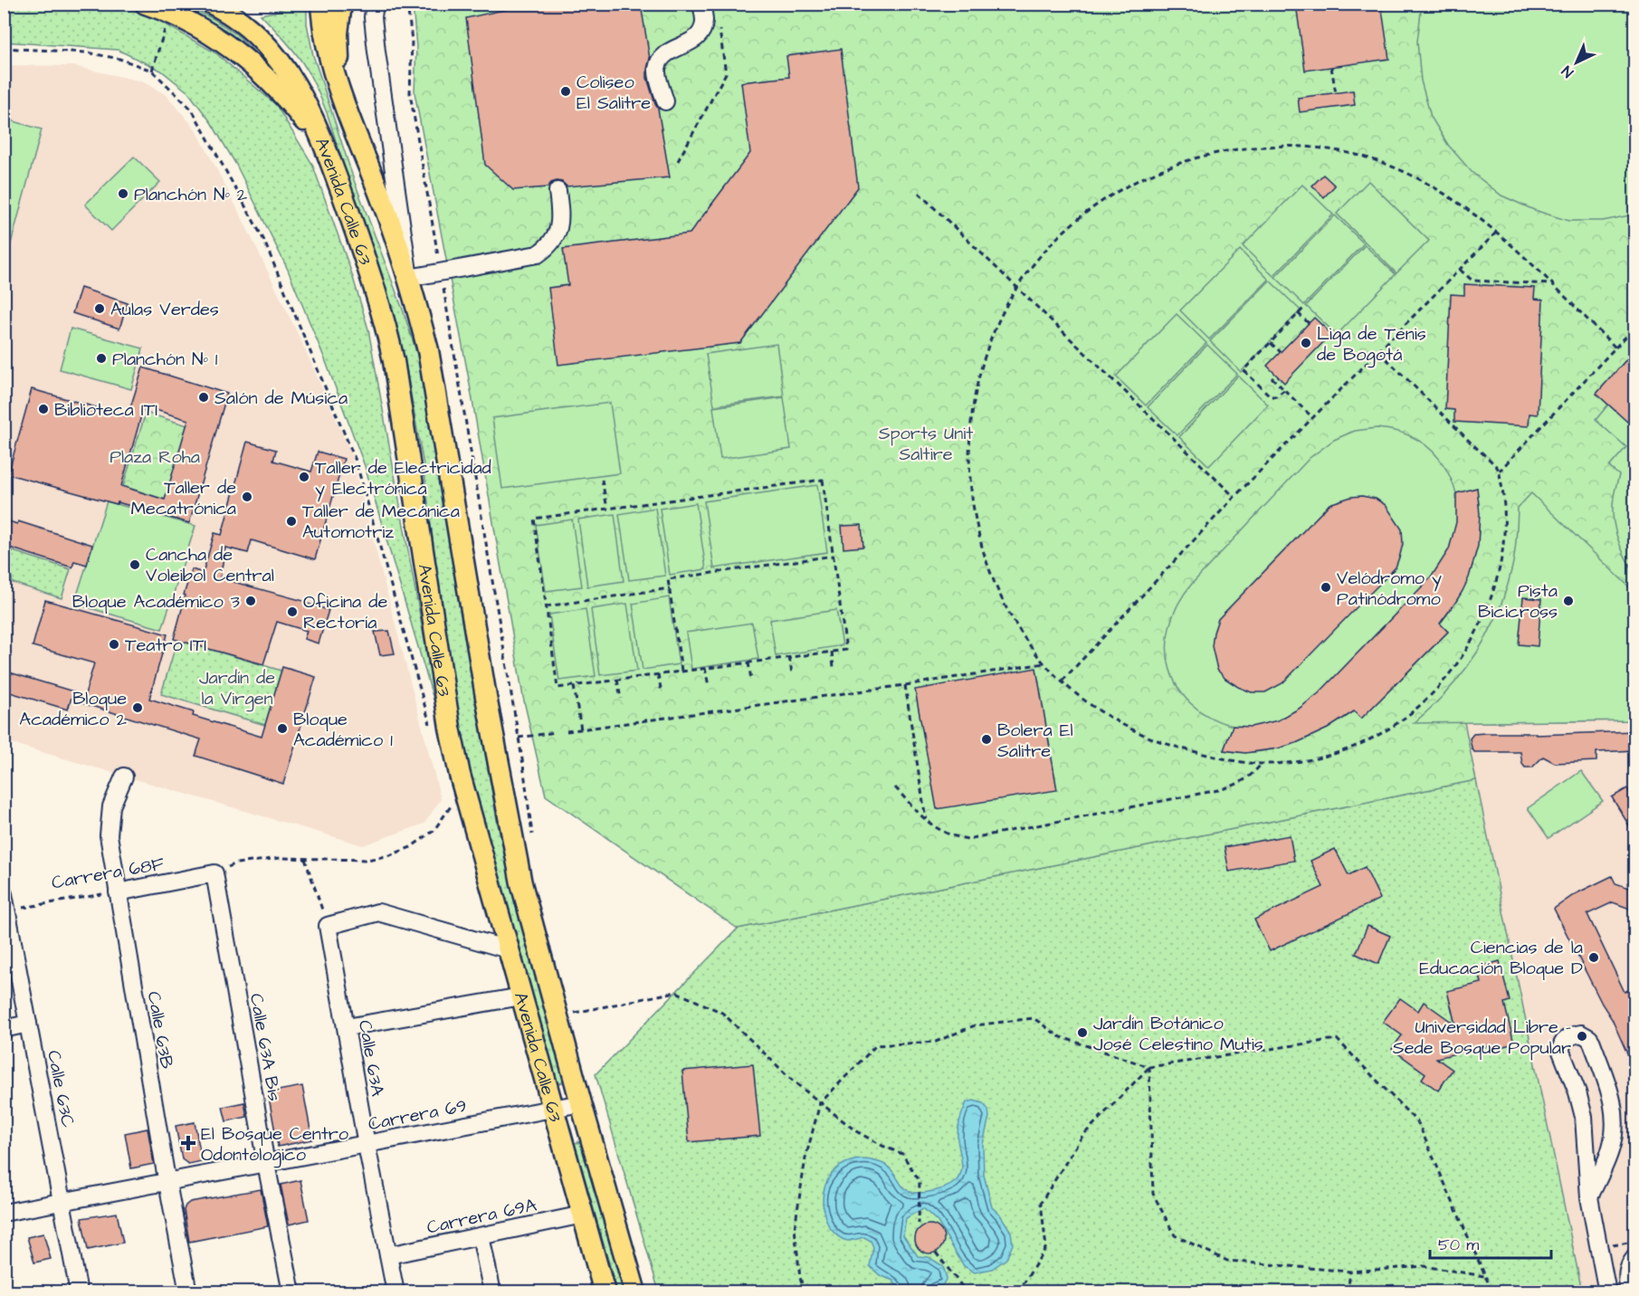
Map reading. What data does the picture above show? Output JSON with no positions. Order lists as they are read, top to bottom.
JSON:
{
  "streets": {
    "main road": ["Avenida Calle 63"],
    "street": [
      "Carrera 68F",
      "Calle 63B",
      "Calle 63A Bis",
      "Calle 63A",
      "Calle 63C",
      "Carrera 69",
      "Carrera 69A"
    ]
  },
  "crossings": [
    ["Avenida Calle 63", "Carrera 69"],
    ["Avenida Calle 63", "Carrera 69A"],
    ["Carrera 68F", "Calle 63B"],
    ["Carrera 68F", "Calle 63A Bis"],
    ["Carrera 68F", "Calle 63C"],
    ["Calle 63B", "Carrera 69"],
    ["Calle 63A Bis", "Carrera 69"],
    ["Calle 63A", "Carrera 69"],
    ["Calle 63A", "Carrera 69A"],
    ["Calle 63C", "Carrera 69"]
  ],
  "parks": ["Sports Unit Saltire", "Plaza Roha", "Jardín de la Virgen"],
  "places": {
    "other": [
      "Coliseo El Salitre",
      "Planchón Nº 2",
      "Aulas Verdes",
      "Liga de Tenis de Bogotá",
      "Planchón Nº 1",
      "Salón de Música",
      "Biblioteca ITI",
      "Taller de Electricidad y Electrónica",
      "Taller de Mecatrónica",
      "Taller de Mecánica Automotriz",
      "Cancha de Voleibol Central",
      "Velódromo y Patinódromo",
      "Bloque Académico 3",
      "Pista Bicicross",
      "Oficina de Rectoría",
      "Teatro ITI",
      "Bloque Académico 2",
      "Bloque Académico 1",
      "Bolera El Salitre",
      "Ciencias de la Educación Bloque D",
      "Jardín Botánico José Celestino Mutis",
      "Universidad Libre - Sede Bosque Popular"
    ],
    "health": ["El Bosque Centro Odontologico"]
  },
  "scale_bar": "50 m",
  "north": "bottom left"
}
